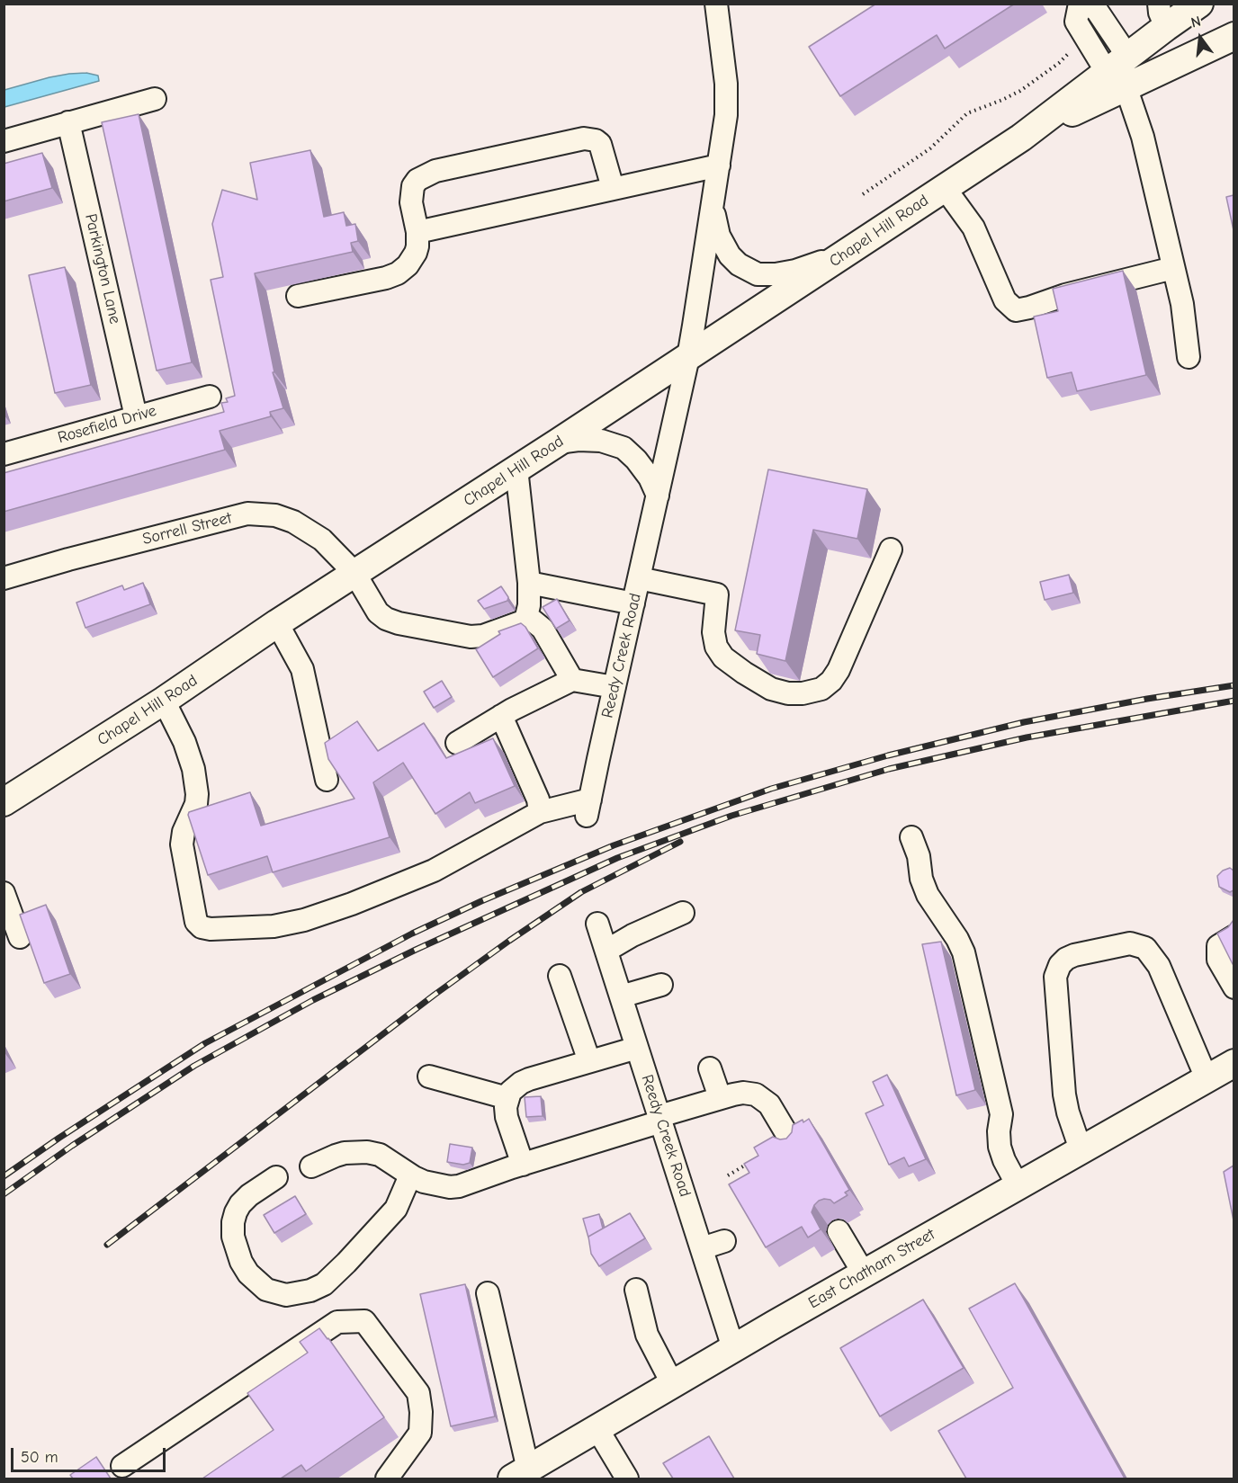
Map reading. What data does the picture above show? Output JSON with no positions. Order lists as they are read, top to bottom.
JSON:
{
  "streets": {
    "main road": ["Chapel Hill Road", "East Chatham Street"],
    "street": [
      "Parkington Lane",
      "Rosefield Drive",
      "Sorrell Street",
      "Reedy Creek Road"
    ]
  },
  "crossings": [
    ["Chapel Hill Road", "Sorrell Street"],
    ["Chapel Hill Road", "Reedy Creek Road"],
    ["Parkington Lane", "Rosefield Drive"],
    ["Reedy Creek Road", "East Chatham Street"]
  ],
  "scale_bar": "50 m",
  "north": "top"
}
